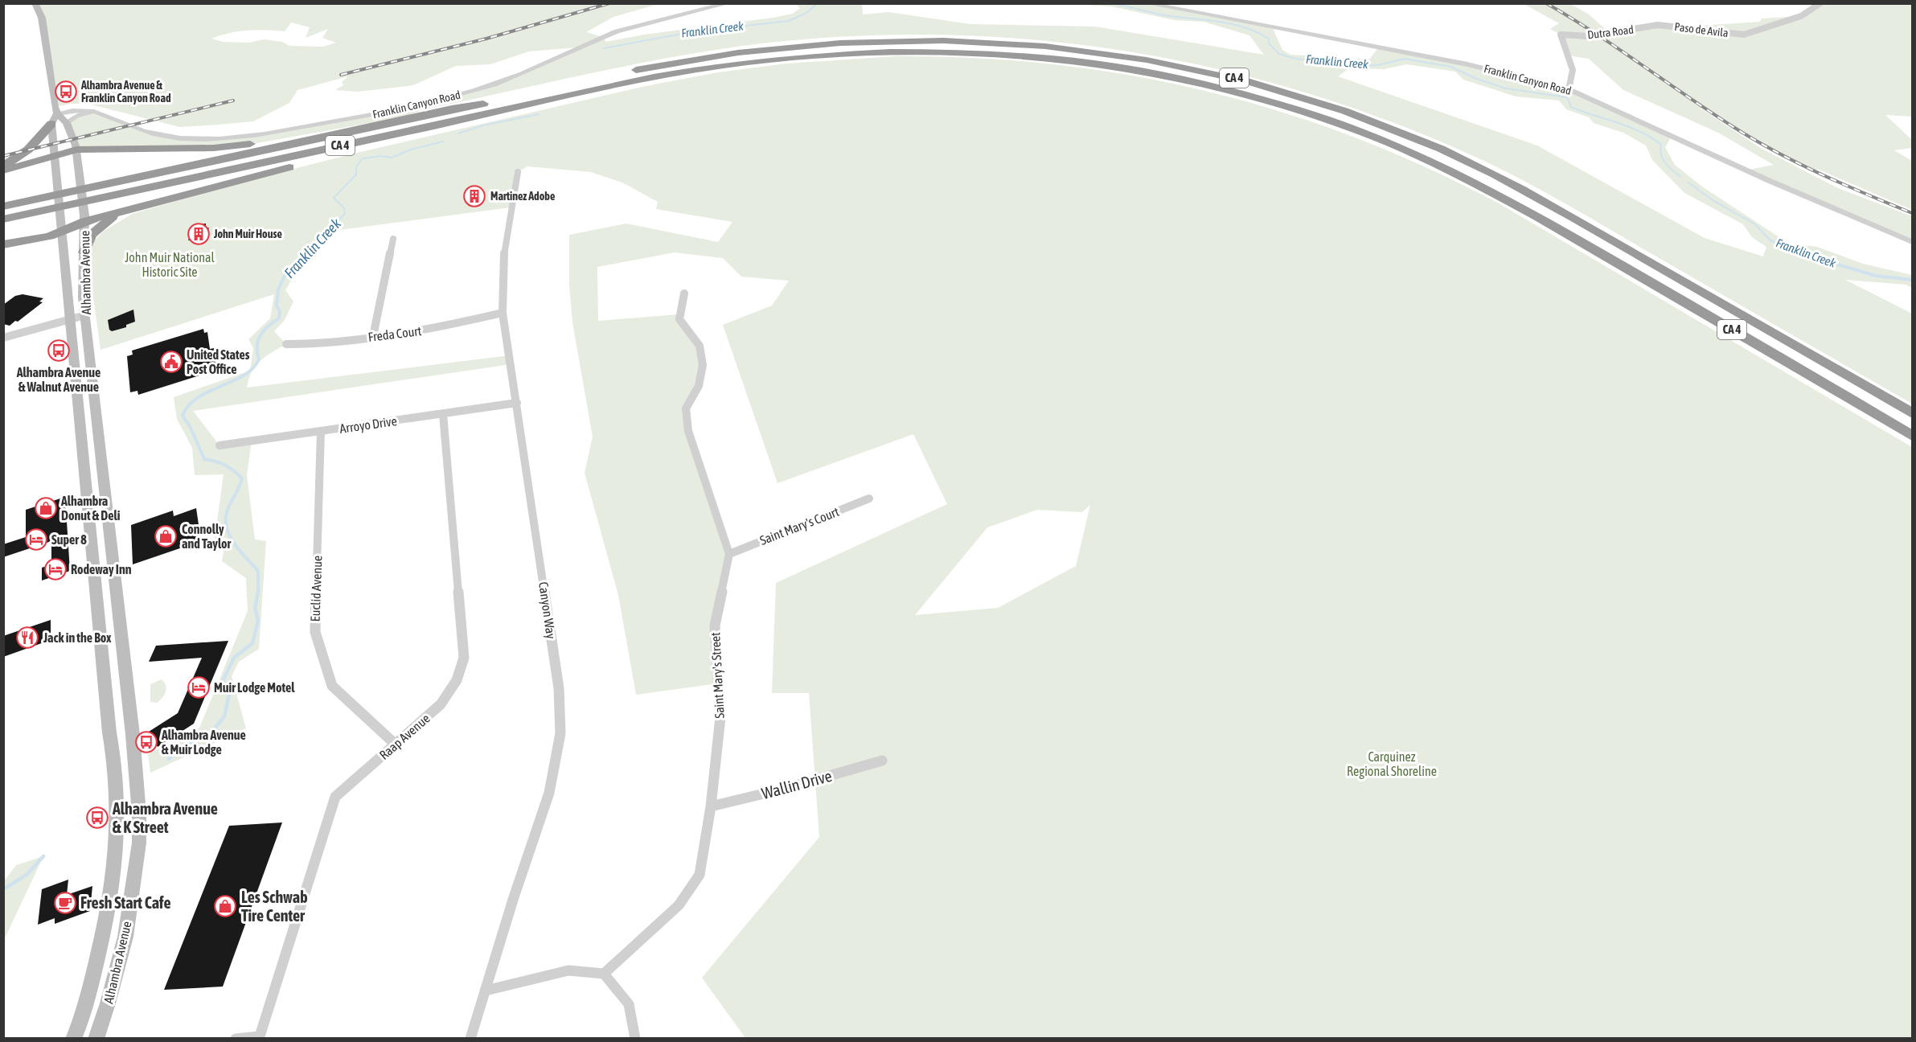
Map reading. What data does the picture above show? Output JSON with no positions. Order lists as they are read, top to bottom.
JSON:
{
  "streets": {
    "highway": ["CA 4"],
    "main road": ["Alhambra Avenue"],
    "street": [
      "Paso de Avila",
      "Dutra Road",
      "Franklin Canyon Road",
      "Freda Court",
      "Arroyo Drive",
      "Saint Mary's Court",
      "Euclid Avenue",
      "Canyon Way",
      "Saint Mary's Street",
      "Raap Avenue",
      "Wallin Drive"
    ]
  },
  "crossings": [
    ["Paso de Avila", "Dutra Road"],
    ["Dutra Road", "Franklin Canyon Road"],
    ["Franklin Canyon Road", "Alhambra Avenue"],
    ["Freda Court", "Canyon Way"],
    ["Arroyo Drive", "Euclid Avenue"],
    ["Arroyo Drive", "Canyon Way"],
    ["Arroyo Drive", "Raap Avenue"],
    ["Saint Mary's Court", "Saint Mary's Street"],
    ["Euclid Avenue", "Raap Avenue"],
    ["Saint Mary's Street", "Wallin Drive"]
  ],
  "water": ["Franklin Creek"],
  "parks": ["John Muir National Historic Site", "Carquinez Regional Shoreline"],
  "places": {
    "bus stop": [
      "Alhambra Avenue & Franklin Canyon Road",
      "Alhambra Avenue & Walnut Avenue",
      "Alhambra Avenue & Muir Lodge",
      "Alhambra Avenue & K Street"
    ],
    "building": ["Martinez Adobe", "John Muir House"],
    "public building": ["United States Post Office"],
    "shop": ["Alhambra Donut & Deli", "Connolly and Taylor", "Les Schwab Tire Center"],
    "hotel": ["Super 8", "Rodeway Inn", "Muir Lodge Motel"],
    "restaurant": ["Jack in the Box"],
    "cafe": ["Fresh Start Cafe"]
  }
}
